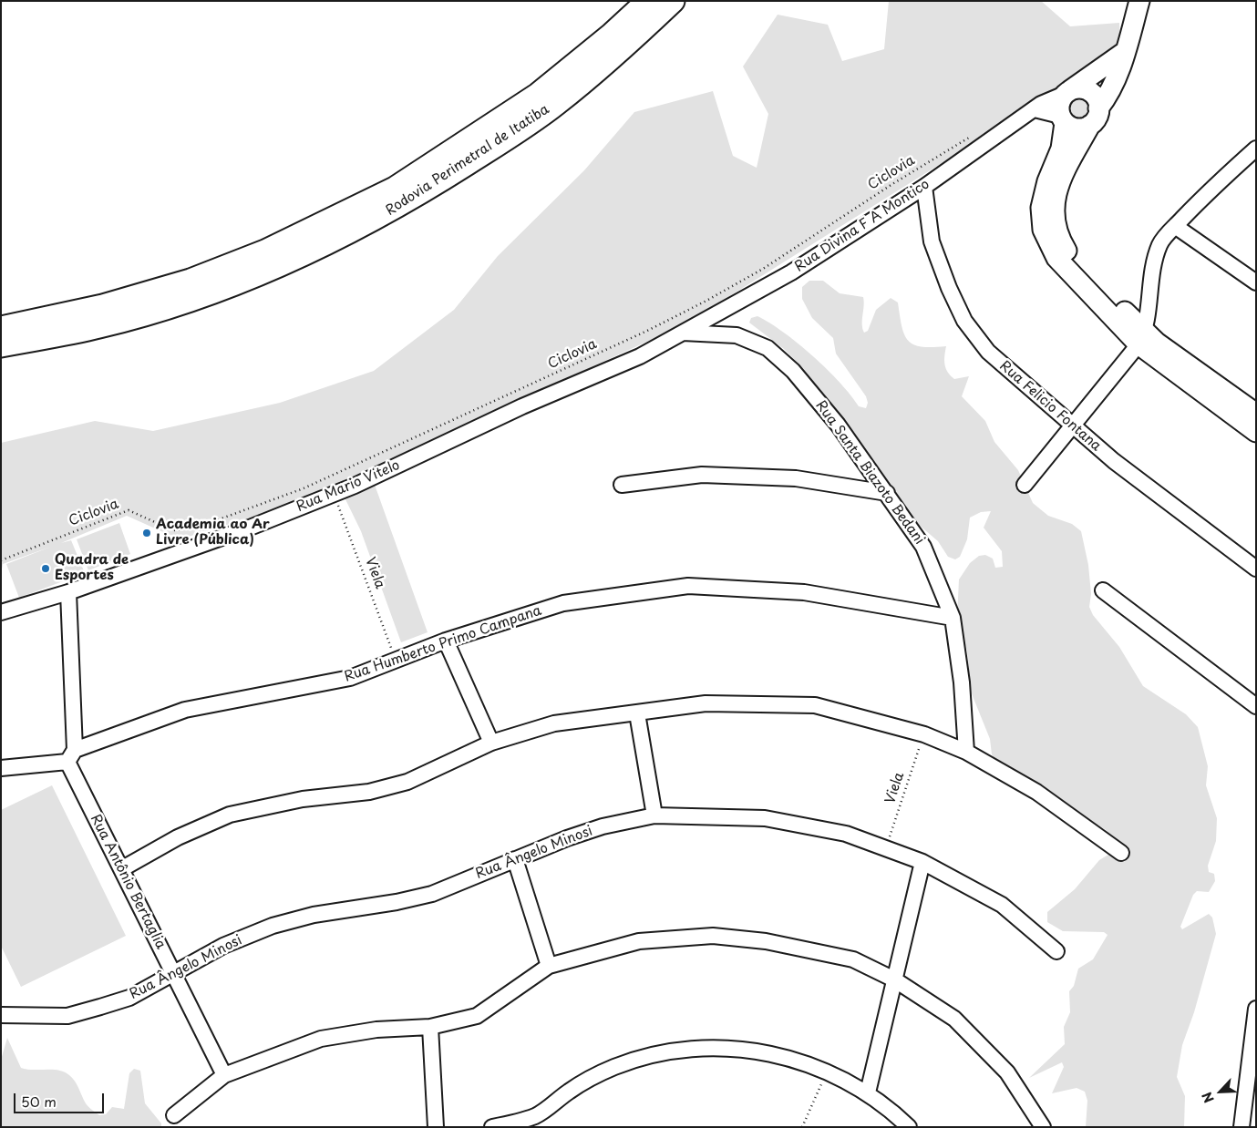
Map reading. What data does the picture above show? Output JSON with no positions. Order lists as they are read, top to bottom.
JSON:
{
  "streets": {
    "highway": ["Rodovia Perimetral de Itatiba"],
    "street": [
      "Rua Divina F A Montico",
      "Rua Felicio Fontana",
      "Rua Santa Biazoto Bedani",
      "Rua Mario Vitelo",
      "Rua Humberto Primo Campana",
      "Rua Ângelo Minosi",
      "Rua Antônio Bertaglia"
    ],
    "path": ["Ciclovia", "Viela"]
  },
  "crossings": [
    ["Rua Divina F A Montico", "Rua Felicio Fontana"],
    ["Rua Divina F A Montico", "Rua Santa Biazoto Bedani"],
    ["Rua Divina F A Montico", "Rua Mario Vitelo"],
    ["Rua Santa Biazoto Bedani", "Rua Mario Vitelo"],
    ["Rua Santa Biazoto Bedani", "Rua Humberto Primo Campana"],
    ["Rua Mario Vitelo", "Viela"],
    ["Viela", "Rua Humberto Primo Campana"],
    ["Viela", "Rua Ângelo Minosi"],
    ["Rua Humberto Primo Campana", "Rua Antônio Bertaglia"],
    ["Rua Ângelo Minosi", "Rua Antônio Bertaglia"]
  ],
  "places": ["Academia ao Ar Livre (Pública)", "Quadra de Esportes"],
  "scale_bar": "50 m",
  "north": "bottom left"
}
